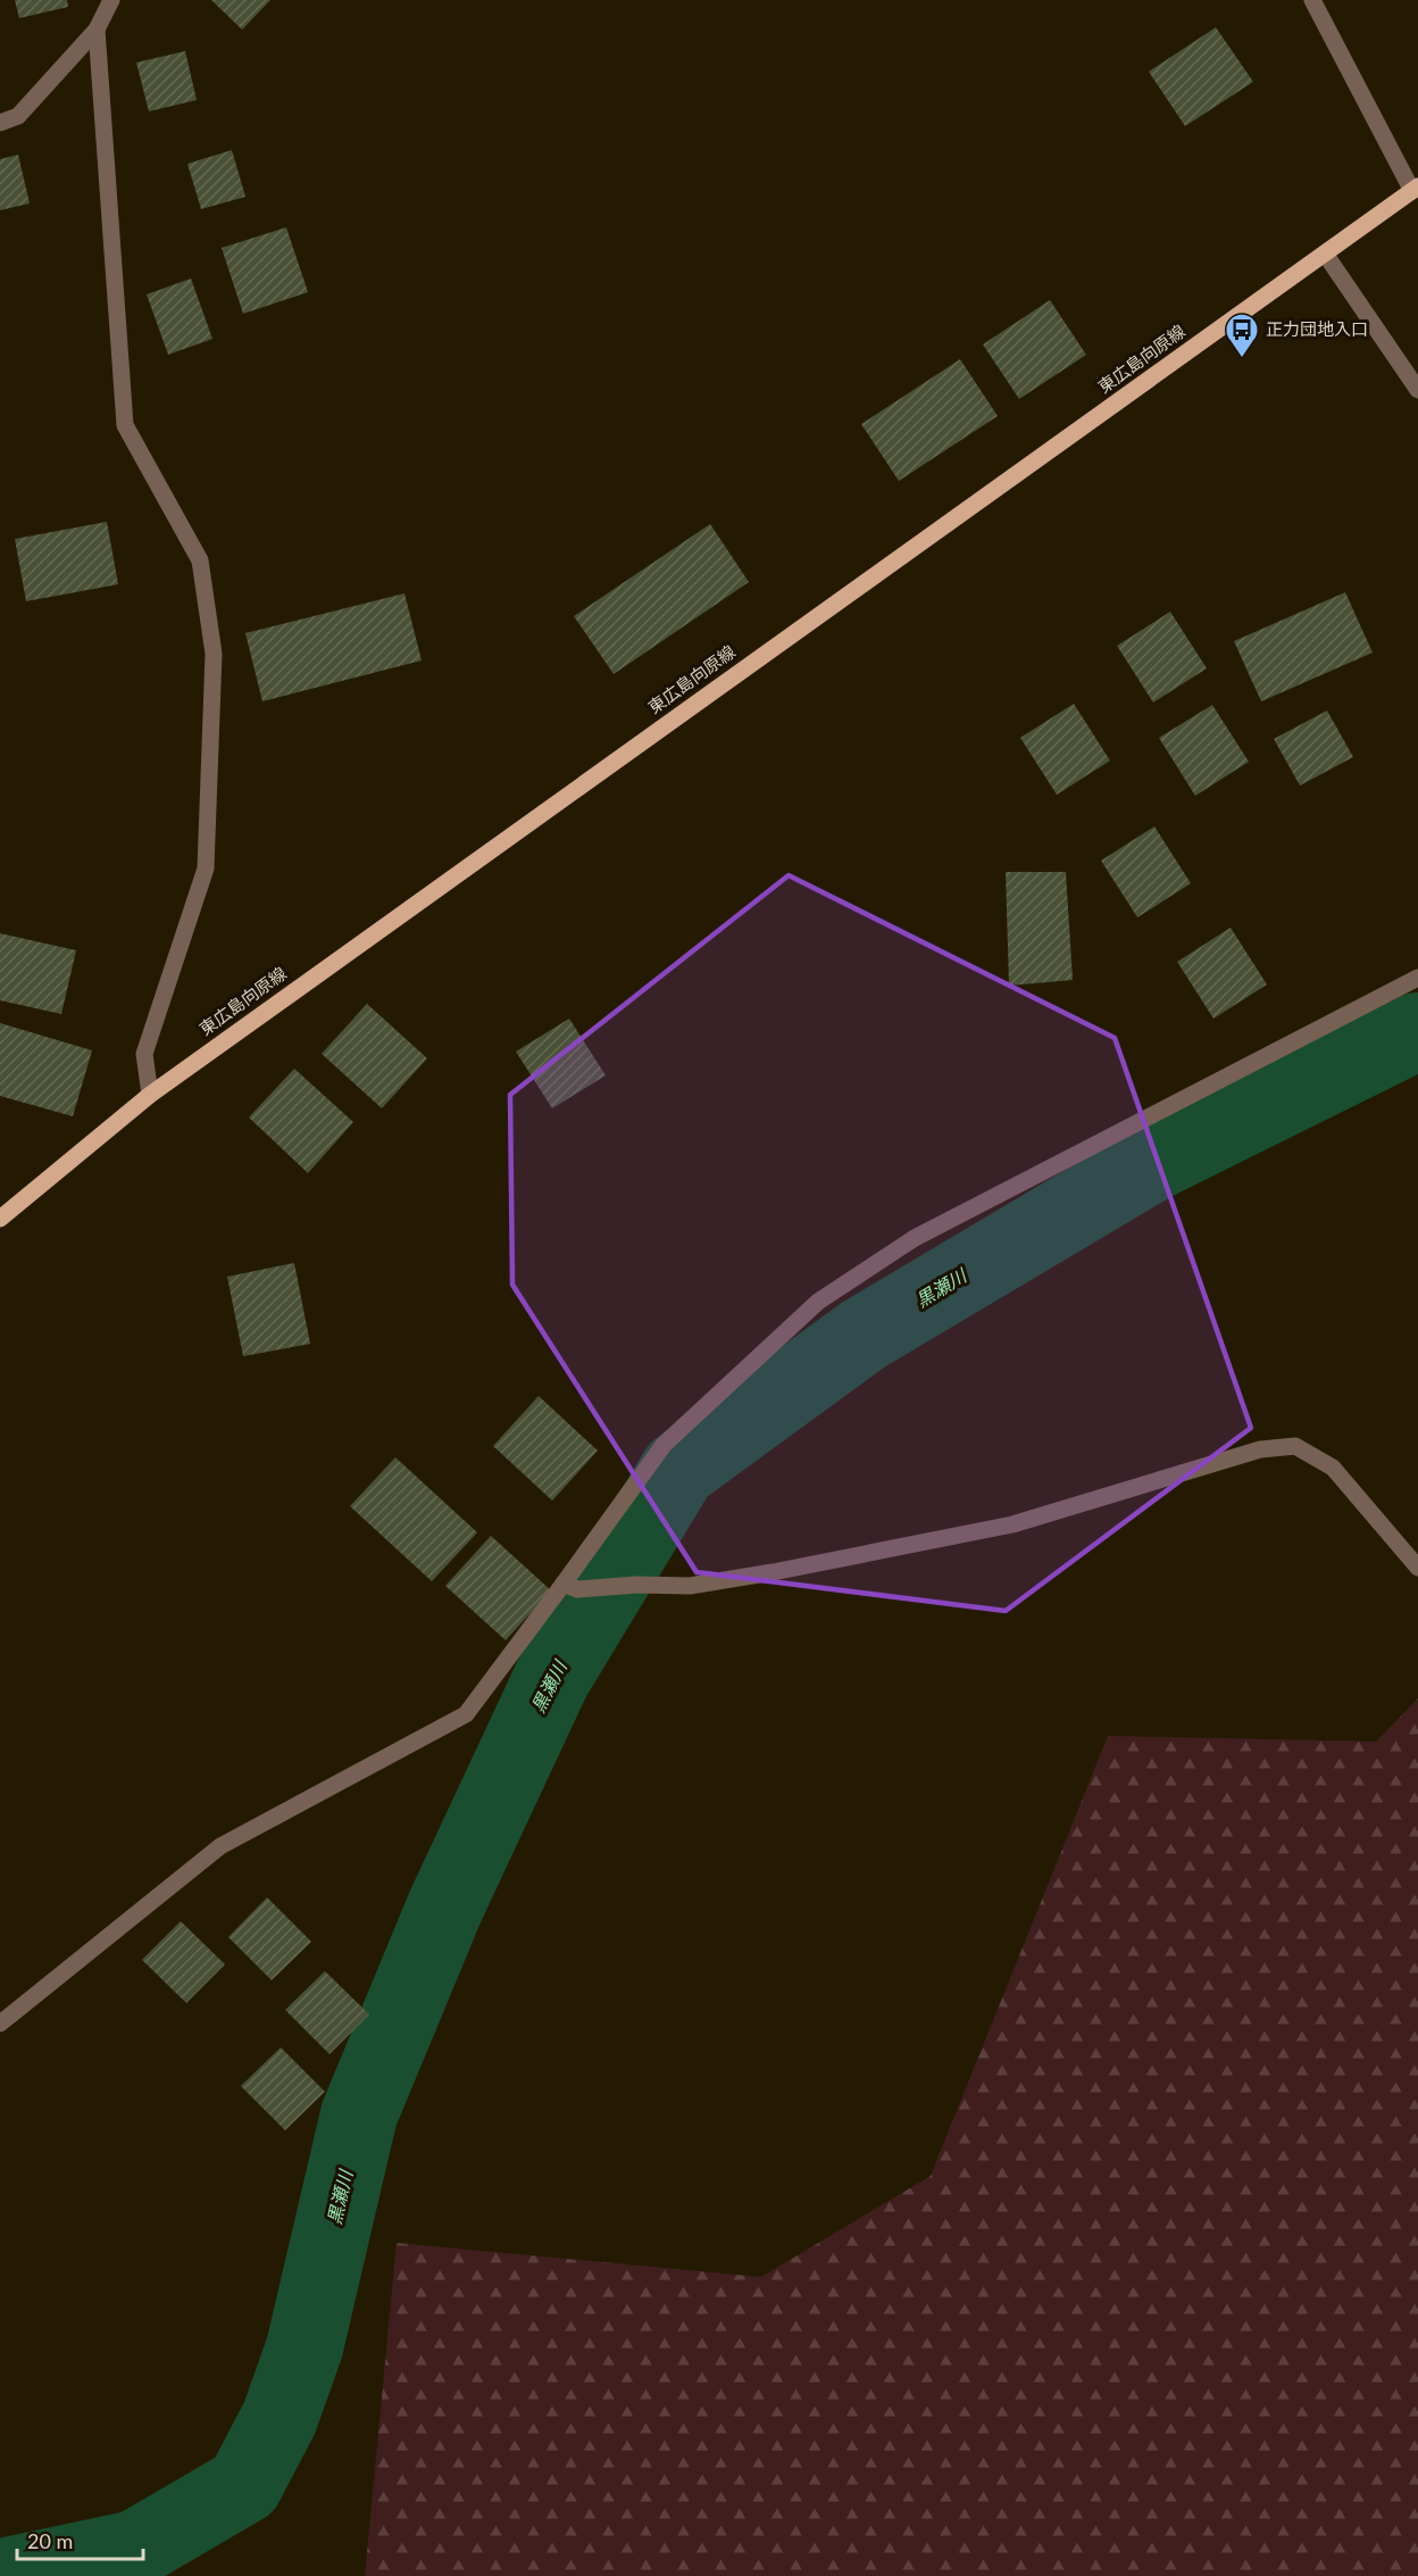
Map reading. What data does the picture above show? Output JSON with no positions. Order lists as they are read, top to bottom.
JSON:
{
  "streets": {
    "main road": ["東広島向原線"]
  },
  "water": ["黒瀬川"],
  "places": {
    "bus stop": ["正力団地入口"]
  },
  "scale_bar": "20 m"
}
